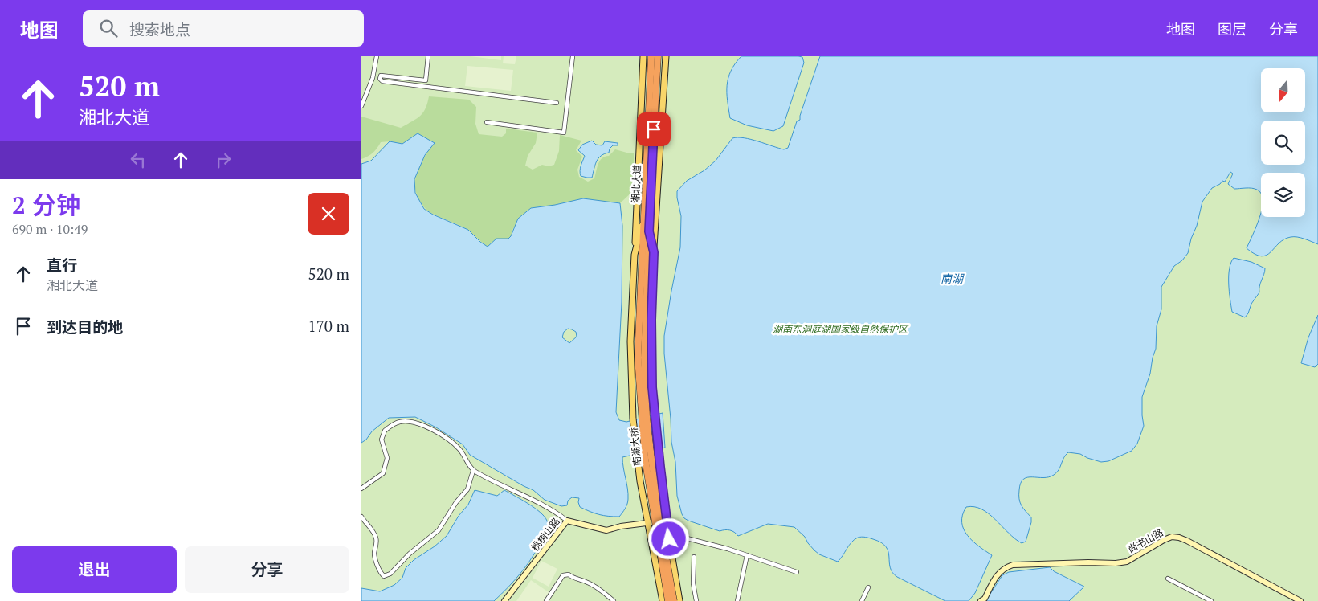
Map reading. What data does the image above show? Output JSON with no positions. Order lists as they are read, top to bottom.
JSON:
{
  "streets": {
    "highway": ["湘北大道", "南湖大桥"],
    "street": ["桃树山路", "尚书山路"]
  },
  "crossings": [
    ["湘北大道", "南湖大桥"]
  ],
  "water": ["南湖"],
  "parks": ["湖南东洞庭湖国家级自然保护区"],
  "north": "bottom",
  "page": {
    "header": "地图",
    "search": "搜索地点",
    "nav": ["地图", "图层", "分享"],
    "turn": ["520 m", "湘北大道"],
    "heading": ["2 分钟", "690 m · 10:49"],
    "list": [
      {
        "name": "直行",
        "note": "湘北大道",
        "value": "520 m"
      },
      {
        "name": "到达目的地",
        "value": "170 m"
      }
    ],
    "buttons": ["退出", "分享"]
  }
}
